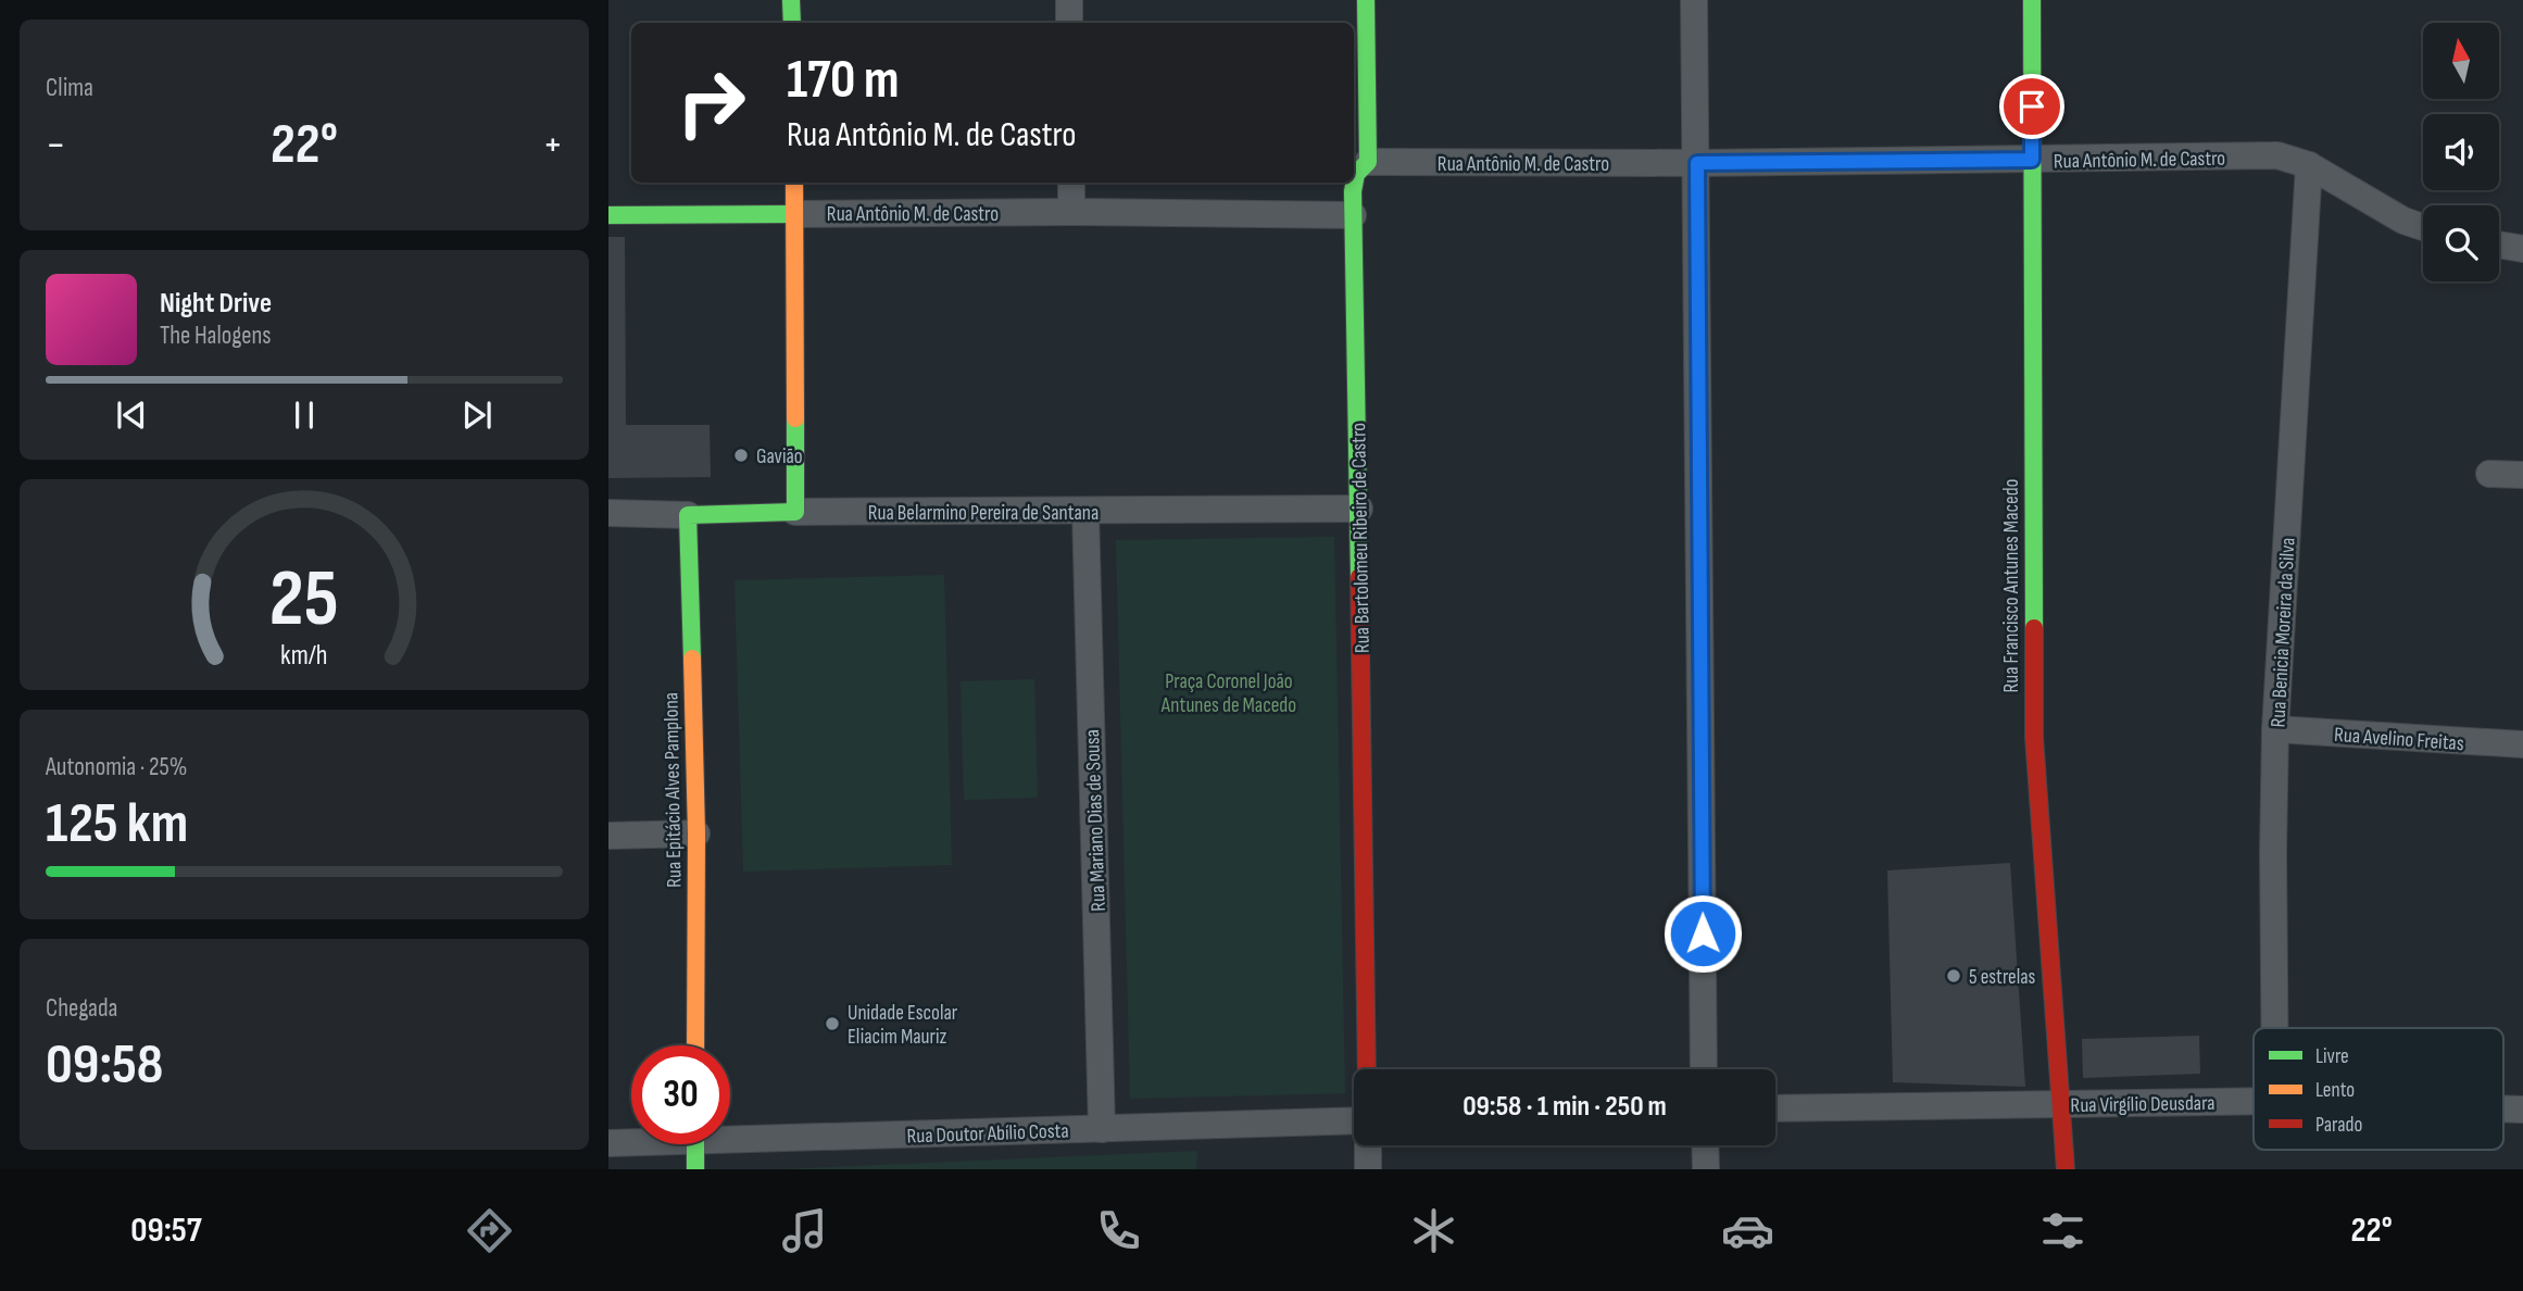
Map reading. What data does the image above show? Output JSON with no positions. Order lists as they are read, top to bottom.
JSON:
{
  "streets": {
    "street": [
      "Rua Antônio M. de Castro",
      "Rua Belarmino Pereira de Santana",
      "Rua Bartolomeu Ribeiro de Castro",
      "Rua Francisco Antunes Macedo",
      "Rua Benicia Moreira da Silva",
      "Rua Avelino Freitas",
      "Rua Epitácio Alves Pamplona",
      "Rua Mariano Dias de Sousa",
      "Rua Virgílio Deusdara",
      "Rua Doutor Abílio Costa"
    ]
  },
  "crossings": [
    ["Rua Antônio M. de Castro", "Rua Bartolomeu Ribeiro de Castro"],
    ["Rua Antônio M. de Castro", "Rua Francisco Antunes Macedo"],
    ["Rua Antônio M. de Castro", "Rua Benicia Moreira da Silva"],
    ["Rua Belarmino Pereira de Santana", "Rua Bartolomeu Ribeiro de Castro"],
    ["Rua Belarmino Pereira de Santana", "Rua Epitácio Alves Pamplona"],
    ["Rua Belarmino Pereira de Santana", "Rua Mariano Dias de Sousa"],
    ["Rua Francisco Antunes Macedo", "Rua Virgílio Deusdara"],
    ["Rua Benicia Moreira da Silva", "Rua Avelino Freitas"],
    ["Rua Mariano Dias de Sousa", "Rua Doutor Abílio Costa"]
  ],
  "parks": ["Praça Coronel João Antunes de Macedo"],
  "places": ["Gavião", "5 estrelas", "Unidade Escolar Eliacim Mauriz"],
  "legend": ["Livre", "Lento", "Parado"],
  "north": "top",
  "page": {
    "tile": [
      "Clima",
      ["Autonomia · 25%", "125 km"],
      ["Chegada", "09:58"]
    ],
    "turn": ["170 m", "Rua Antônio M. de Castro"],
    "heat": ["−", "22°", "+"],
    "song": ["Night Drive", "The Halogens"],
    "limit": "30",
    "trip": "09:58 · 1 min · 250 m",
    "tabs": ["09:57", "22°"],
    "gauge": ["25", "km/h"]
  }
}
